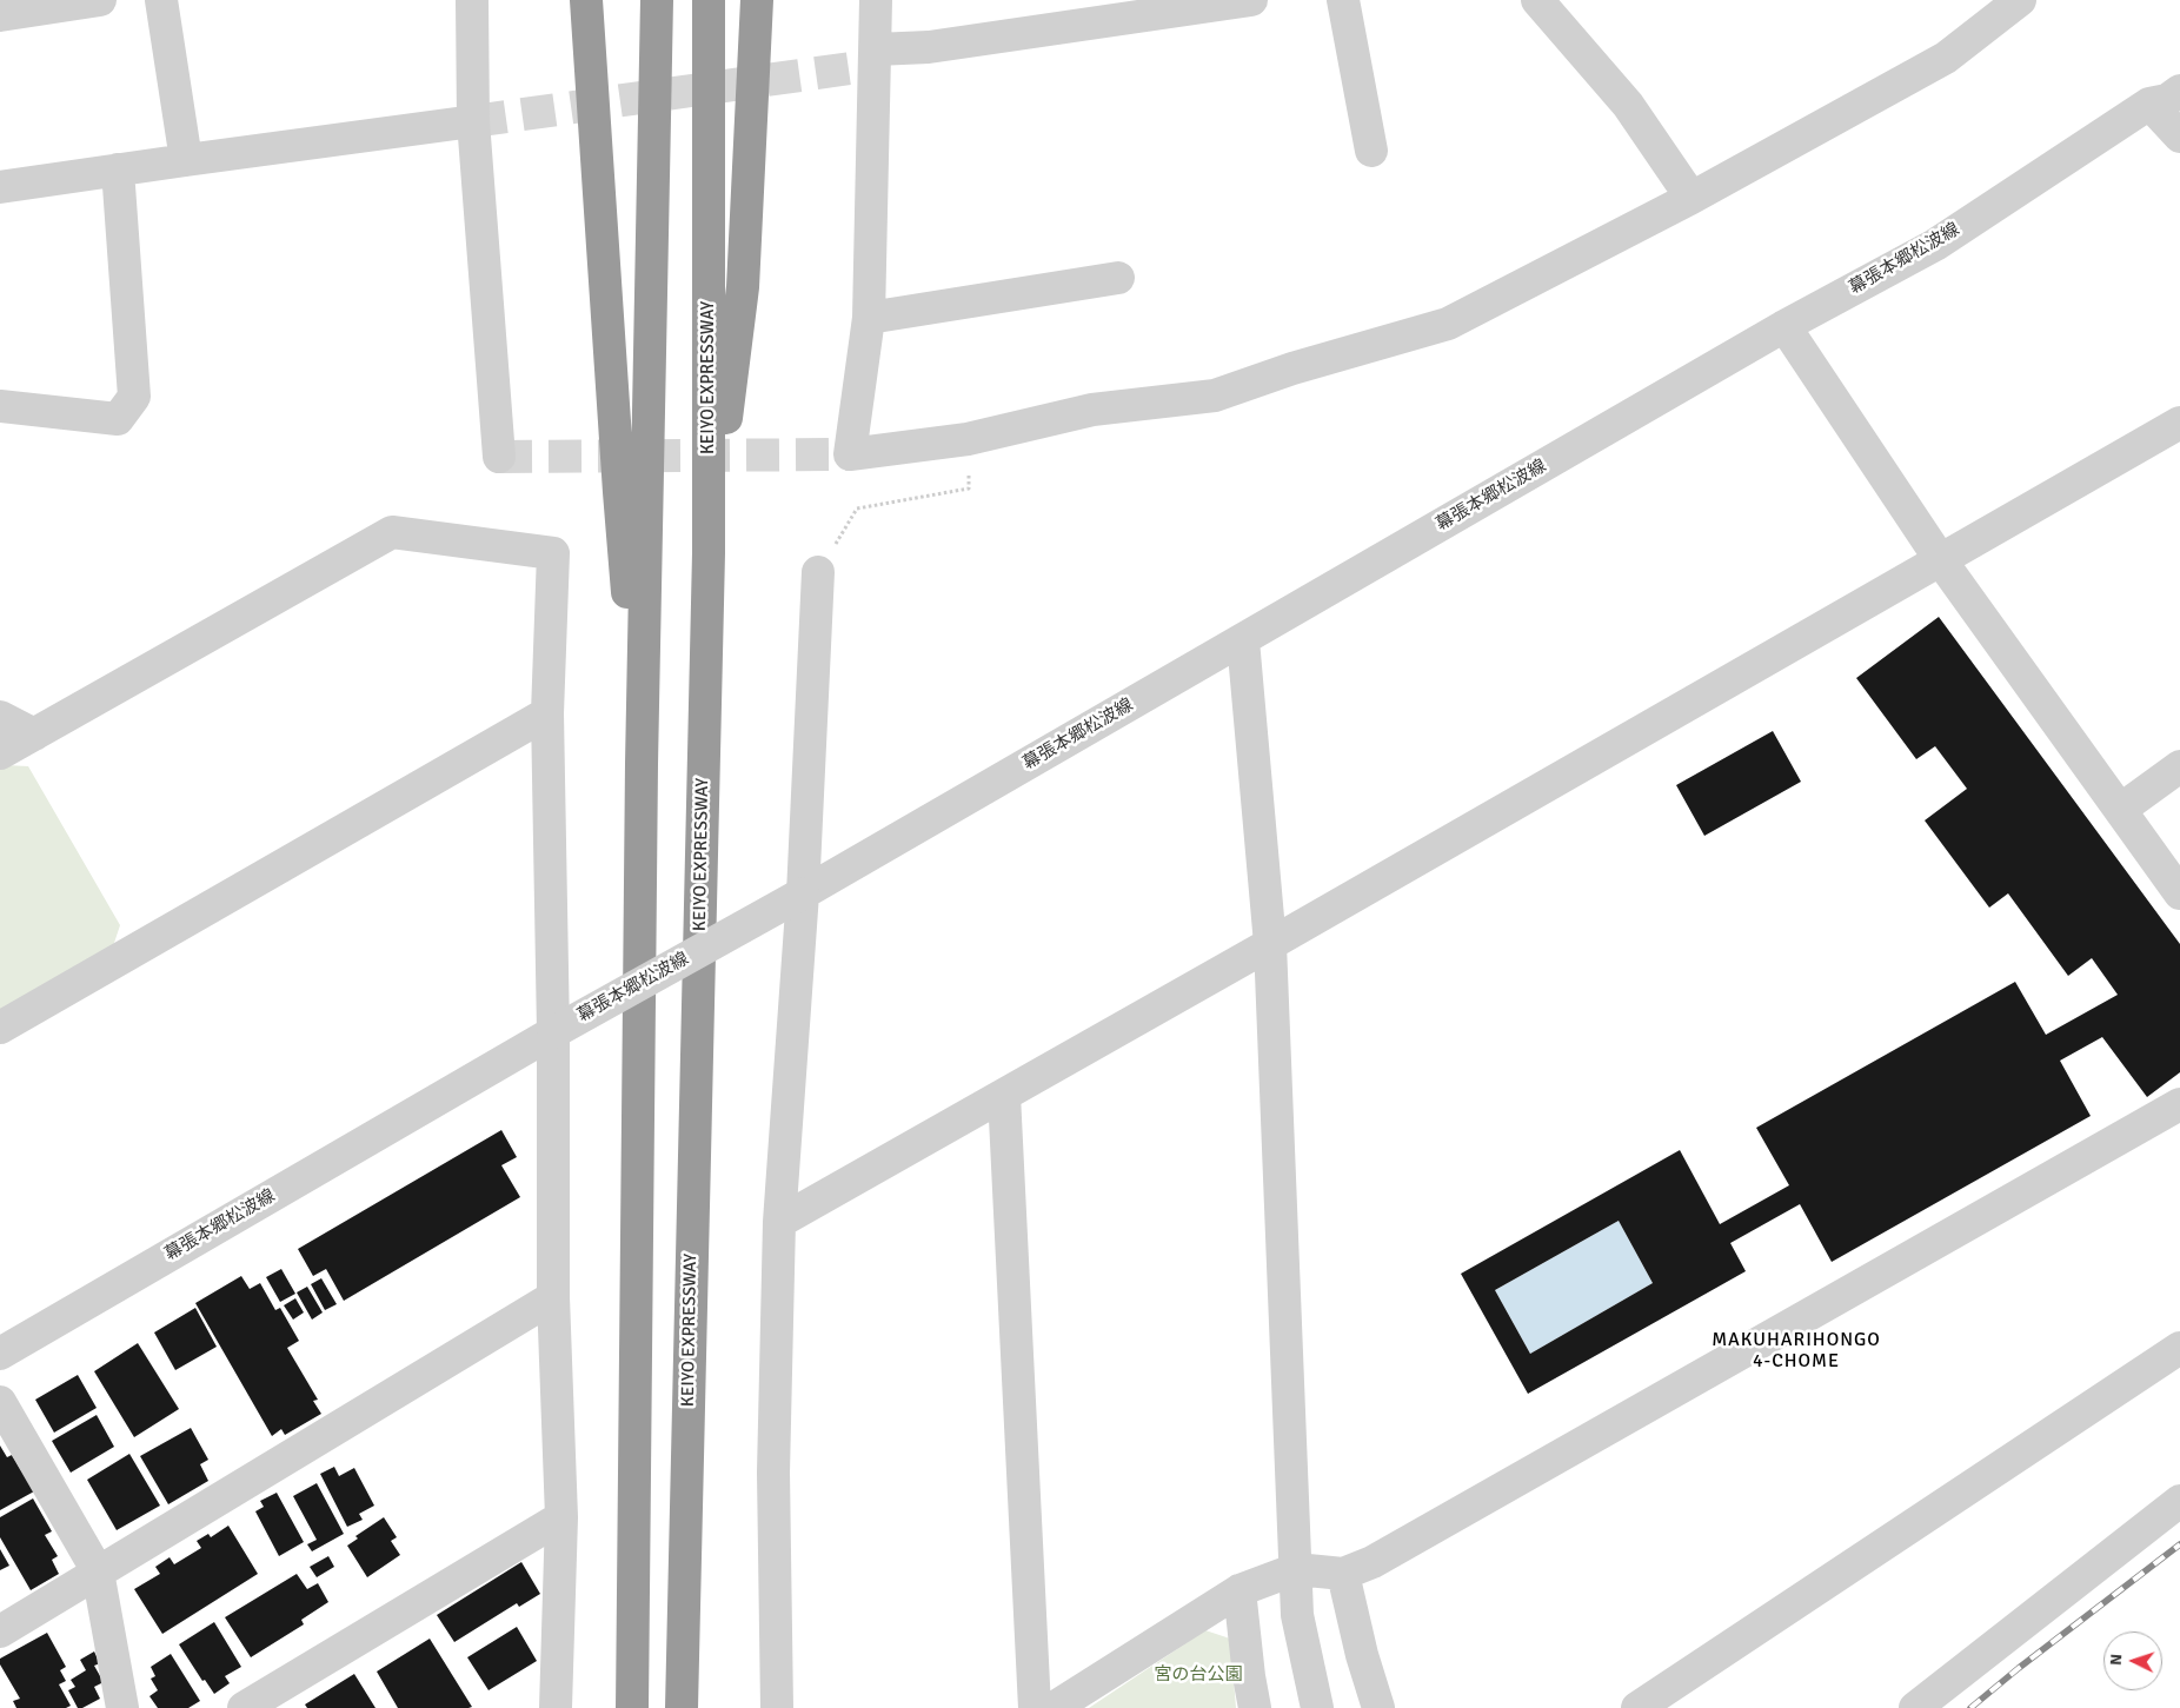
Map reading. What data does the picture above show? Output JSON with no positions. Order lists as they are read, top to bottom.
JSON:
{
  "streets": {
    "highway": ["KEIYO EXPRESSWAY"],
    "street": ["幕張本郷松波線"]
  },
  "districts": ["MAKUHARIHONGO 4-CHOME"],
  "parks": ["宮の台公園"],
  "north": "left"
}
